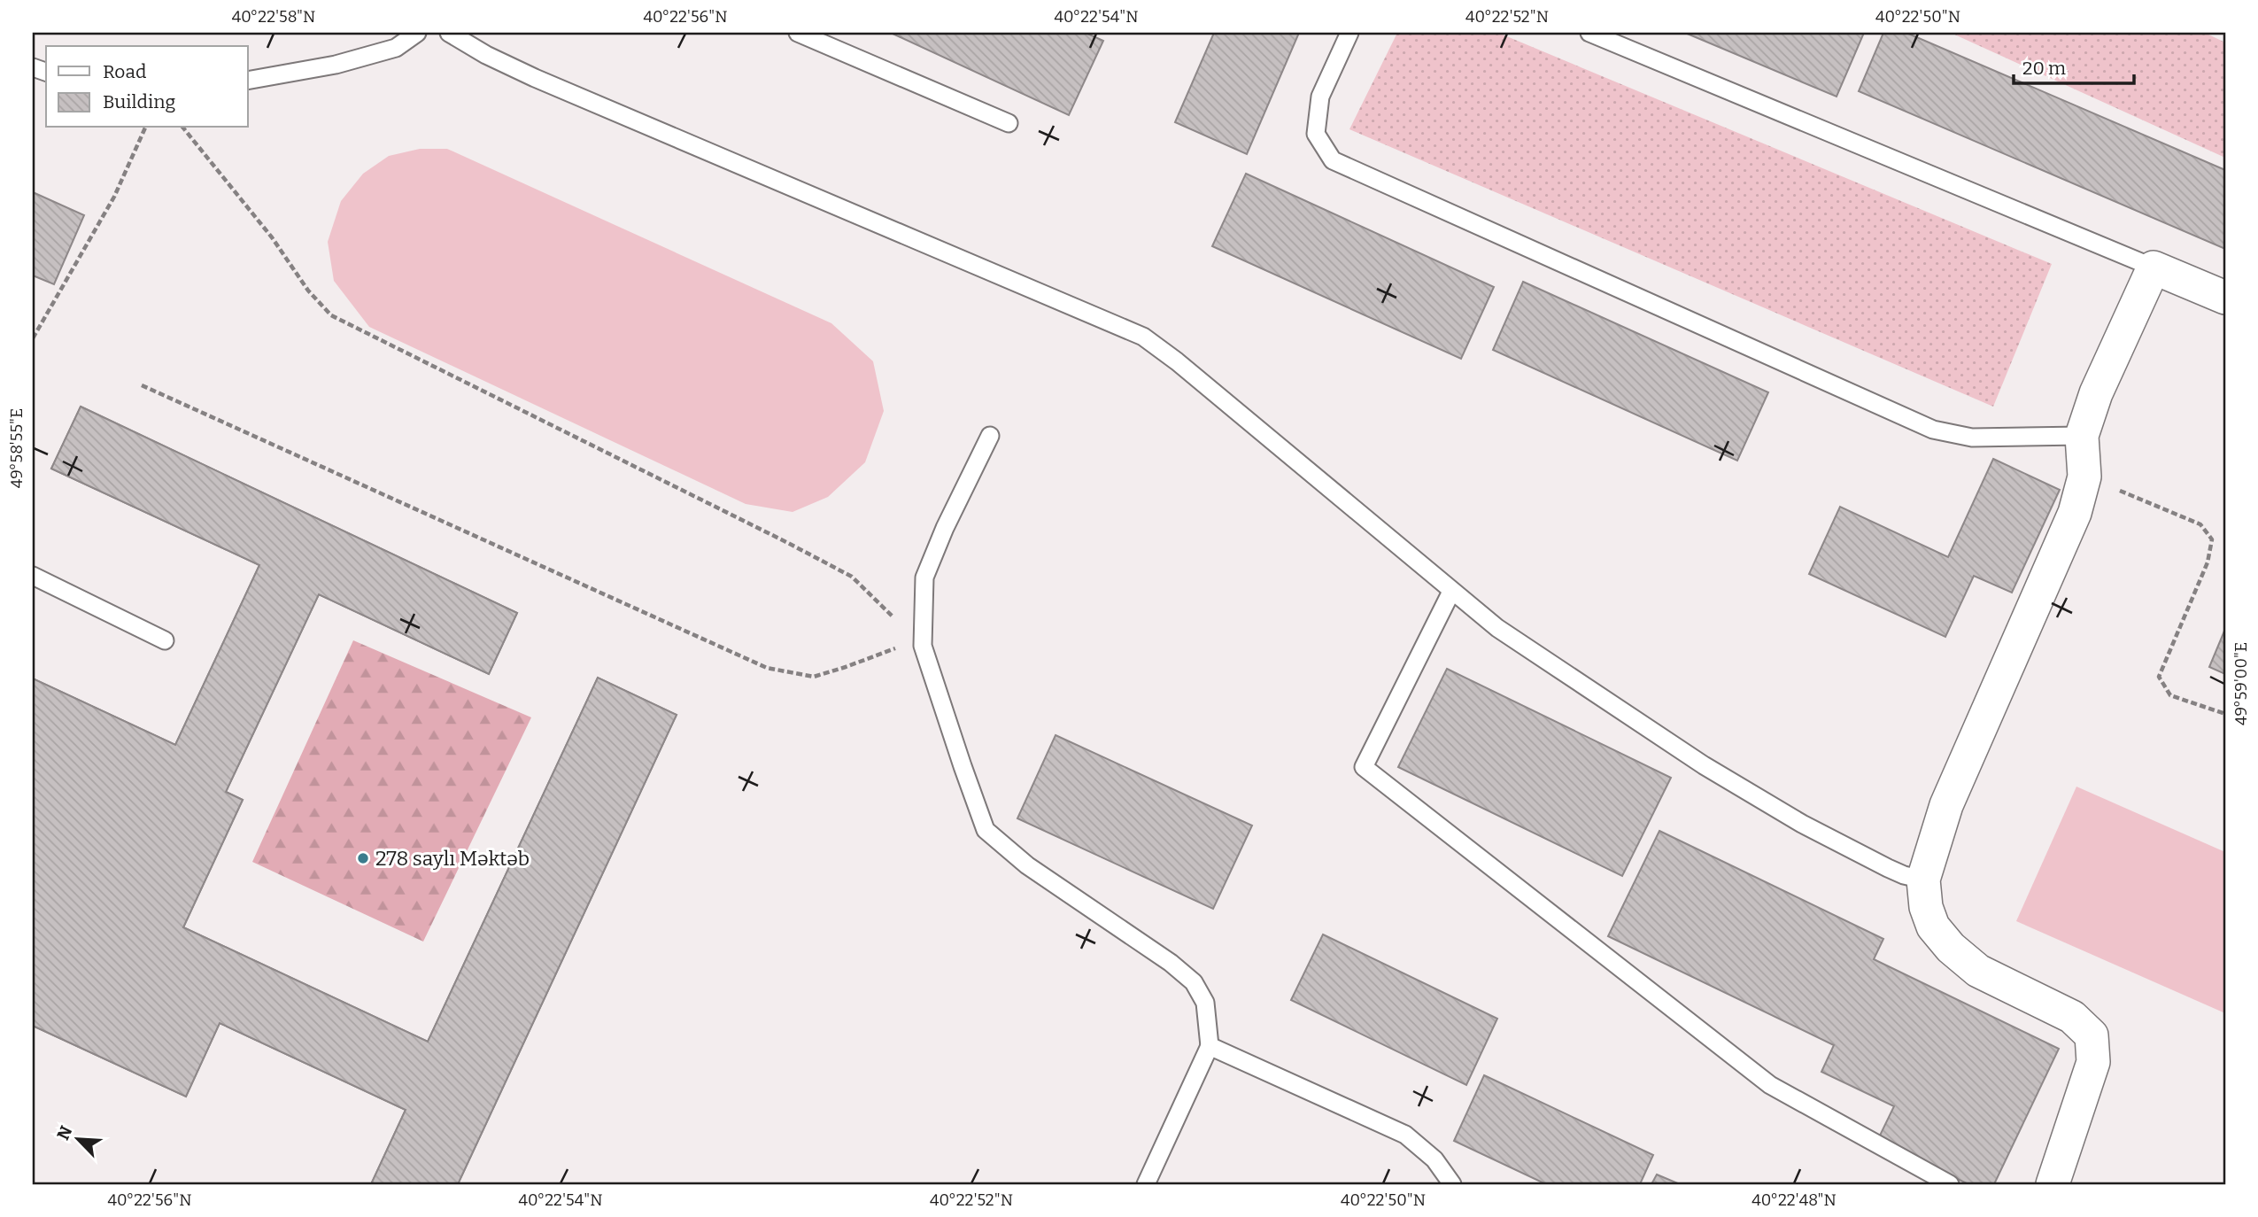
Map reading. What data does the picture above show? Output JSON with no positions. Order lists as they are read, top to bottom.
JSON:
{
  "places": ["278 saylı Məktəb"],
  "legend": ["Road", "Building"],
  "scale_bar": "20 m",
  "north": "top left",
  "coordinates": [
    "40°22'58\"N",
    "40°22'56\"N",
    "40°22'54\"N",
    "40°22'52\"N",
    "40°22'50\"N",
    "49°58'55\"E",
    "49°59'00\"E",
    "40°22'48\"N"
  ]
}
